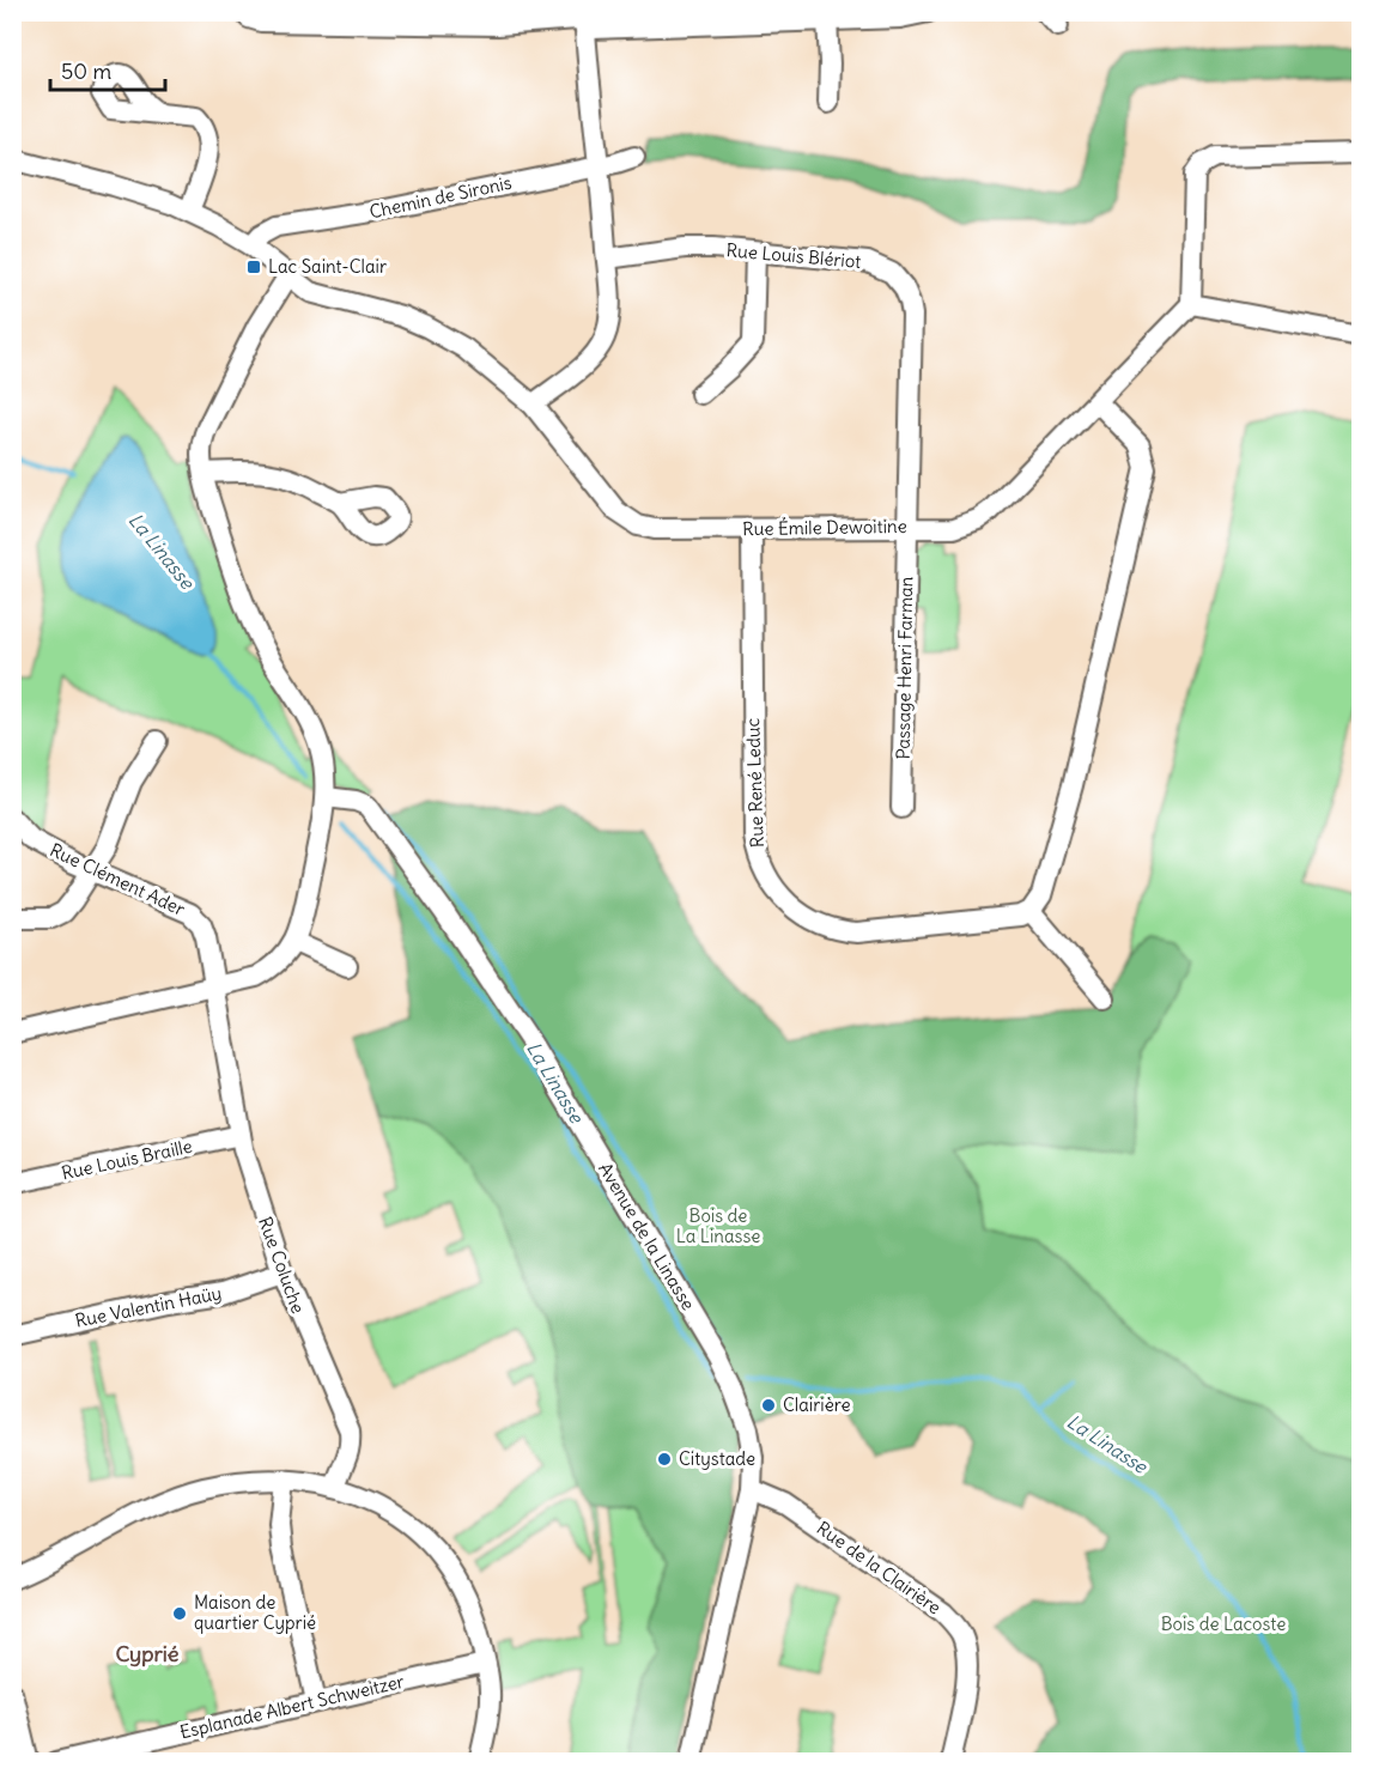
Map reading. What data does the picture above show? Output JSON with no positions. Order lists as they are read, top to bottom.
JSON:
{
  "streets": {
    "street": [
      "Chemin de Sironis",
      "Rue Louis Blériot",
      "Rue Émile Dewoitine",
      "Passage Henri Farman",
      "Rue René Leduc",
      "Rue Clément Ader",
      "Rue Louis Braille",
      "Avenue de la Linasse",
      "Rue Coluche",
      "Rue Valentin Haüy",
      "Rue de la Clairière",
      "Esplanade Albert Schweitzer"
    ]
  },
  "crossings": [
    ["Rue Louis Blériot", "Rue Émile Dewoitine"],
    ["Rue Louis Blériot", "Passage Henri Farman"],
    ["Rue Émile Dewoitine", "Passage Henri Farman"],
    ["Rue Émile Dewoitine", "Rue René Leduc"],
    ["Rue Clément Ader", "Rue Coluche"],
    ["Rue Louis Braille", "Rue Coluche"],
    ["Avenue de la Linasse", "Rue de la Clairière"],
    ["Rue Coluche", "Rue Valentin Haüy"]
  ],
  "districts": ["Cyprié"],
  "water": ["La Linasse"],
  "parks": ["Bois de La Linasse", "Bois de Lacoste"],
  "places": {
    "transit": ["Lac Saint-Clair"],
    "other": ["Clairière", "Citystade", "Maison de quartier Cyprié"]
  },
  "scale_bar": "50 m"
}
